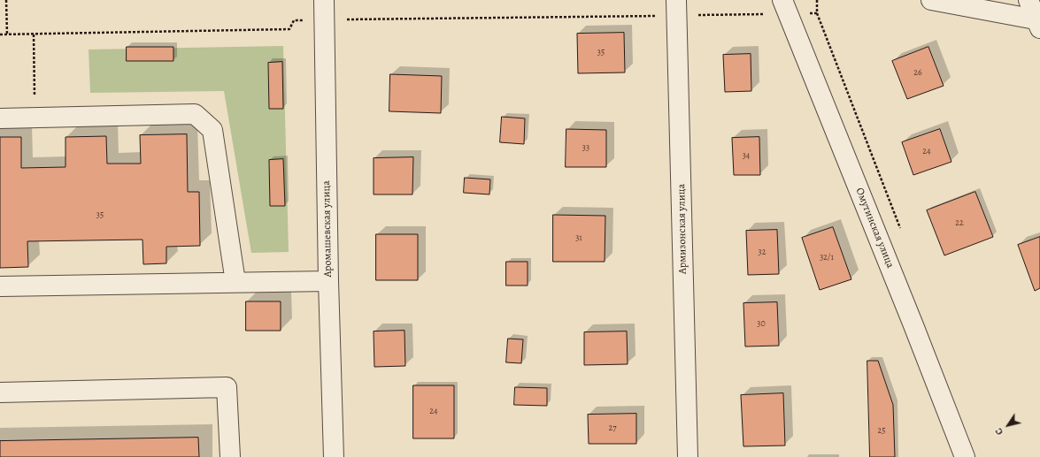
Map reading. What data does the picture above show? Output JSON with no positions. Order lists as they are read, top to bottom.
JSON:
{
  "streets": {
    "street": ["Омутинская улица", "Аромашевская улица", "Армизонская улица"]
  },
  "house_numbers": [
    "35",
    "26",
    "33",
    "24",
    "34",
    "35",
    "22",
    "31",
    "32",
    "32/1",
    "30",
    "24",
    "27",
    "25"
  ],
  "north": "bottom left"
}
